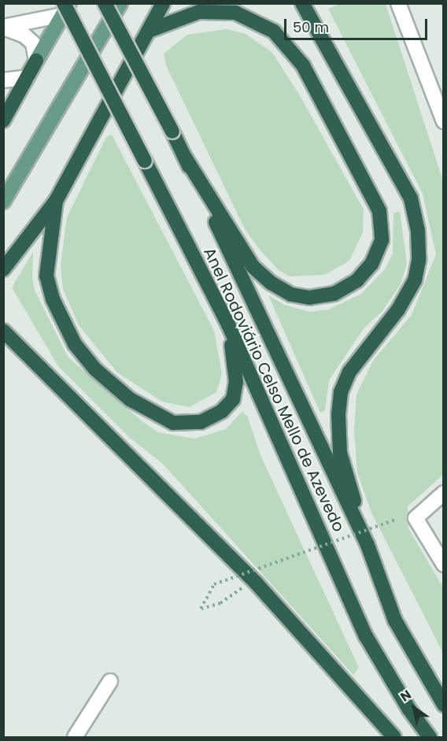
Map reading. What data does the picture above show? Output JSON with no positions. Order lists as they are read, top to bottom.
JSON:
{
  "streets": {
    "highway": ["Anel Rodoviário Celso Mello de Azevedo"]
  },
  "scale_bar": "50 m",
  "north": "top left"
}
